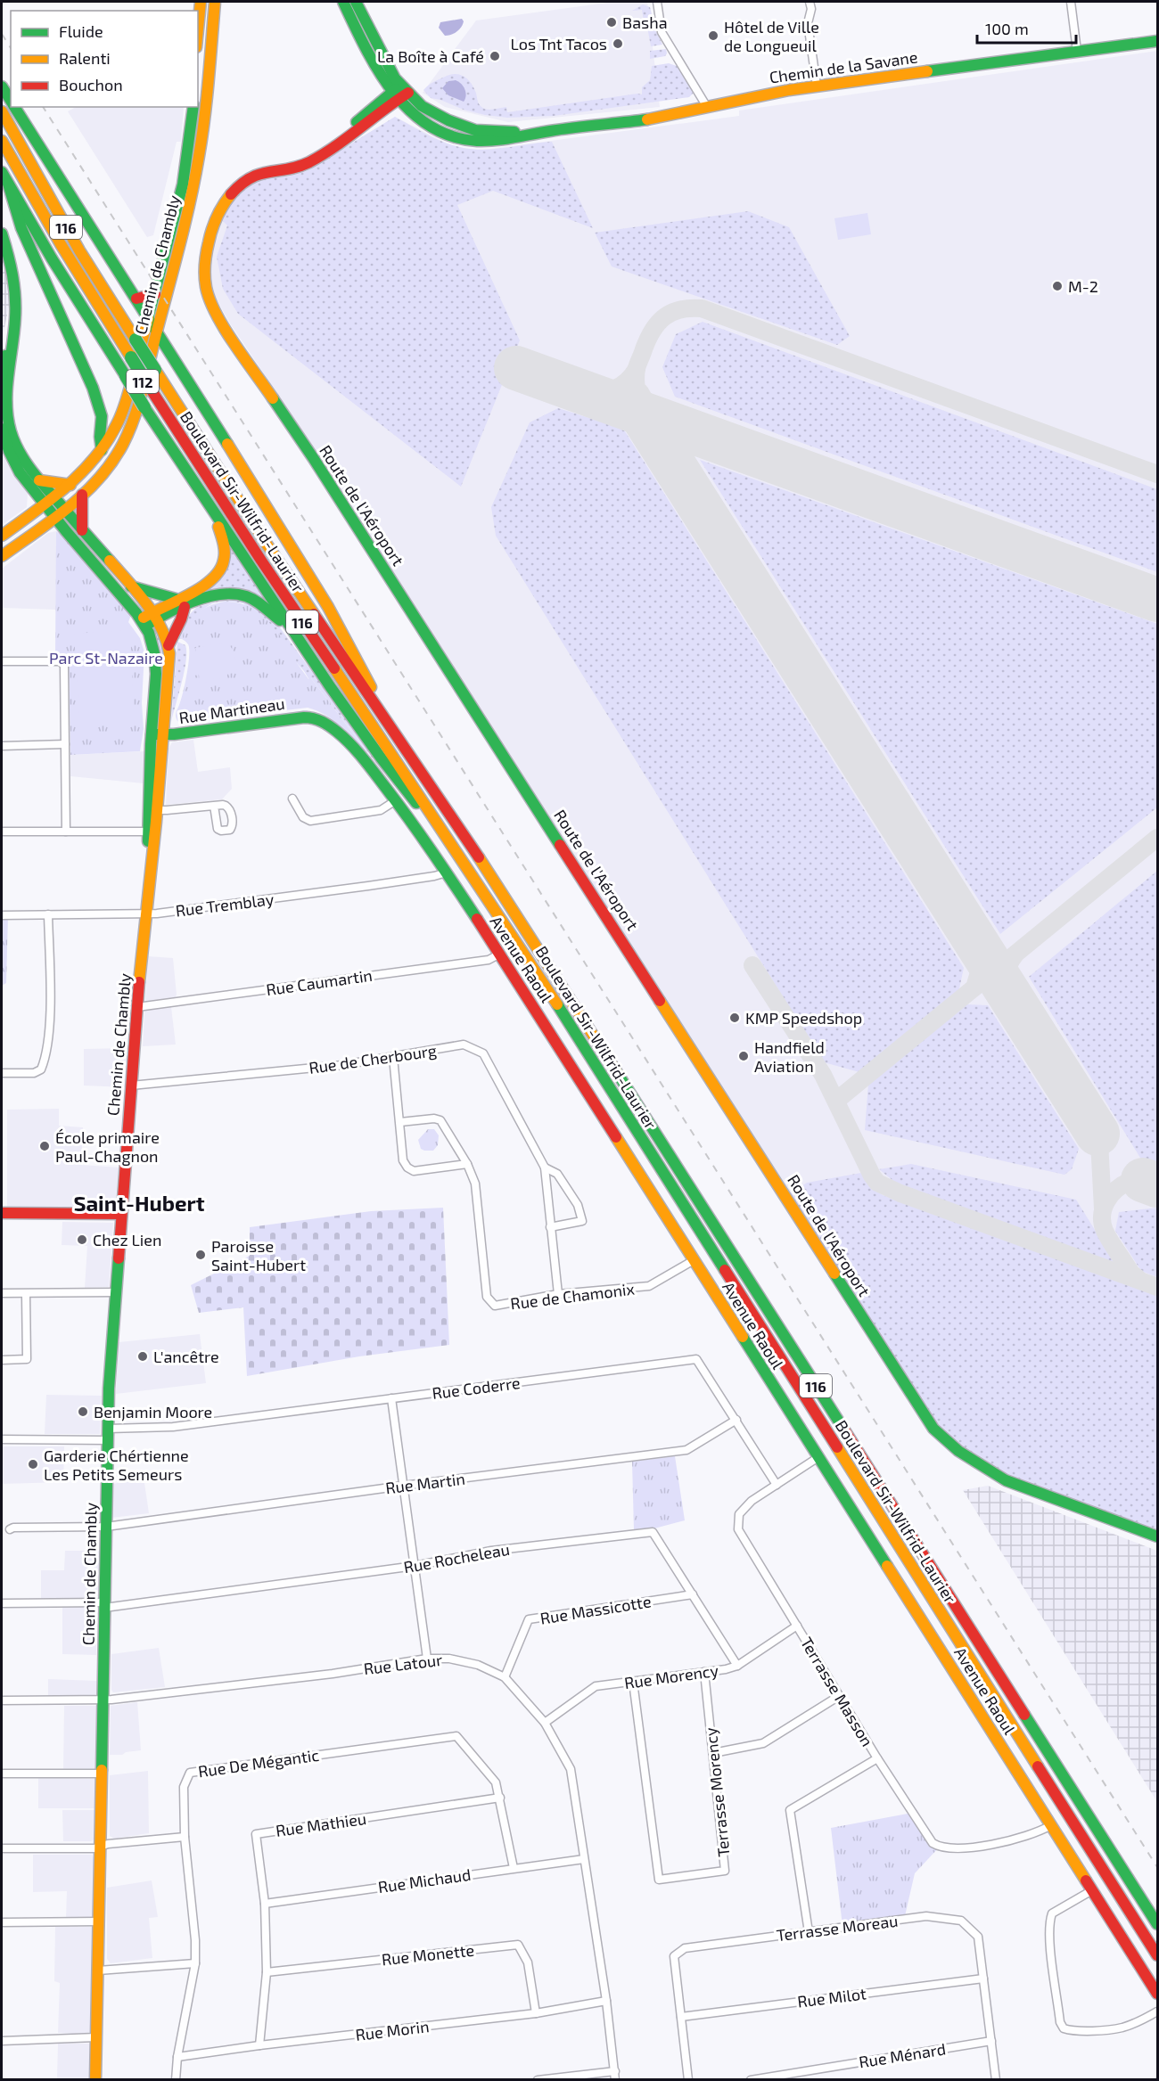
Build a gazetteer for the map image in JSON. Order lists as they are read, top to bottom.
{
  "streets": {
    "main road": [
      "Chemin de la Savane",
      "116",
      "Chemin de Chambly",
      "112",
      "Boulevard Sir-Wilfrid-Laurier",
      "Route de l'Aéroport",
      "Rue Martineau",
      "Avenue Raoul"
    ],
    "street": [
      "Rue Tremblay",
      "Rue Caumartin",
      "Rue de Cherbourg",
      "Rue de Chamonix",
      "Rue Coderre",
      "Rue Martin",
      "Rue Rocheleau",
      "Rue Massicotte",
      "Rue Latour",
      "Rue Morency",
      "Terrasse Masson",
      "Rue De Mégantic",
      "Terrasse Morency",
      "Rue Mathieu",
      "Rue Michaud",
      "Terrasse Moreau",
      "Rue Monette",
      "Rue Milot",
      "Rue Morin",
      "Rue Ménard"
    ]
  },
  "crossings": [
    ["Chemin de la Savane", "Route de l'Aéroport"],
    ["Chemin de Chambly", "112"],
    ["Chemin de Chambly", "Rue Martineau"],
    ["Chemin de Chambly", "Rue Tremblay"],
    ["Chemin de Chambly", "Rue Caumartin"],
    ["Chemin de Chambly", "Rue de Cherbourg"],
    ["Chemin de Chambly", "Rue Coderre"],
    ["Chemin de Chambly", "Rue Martin"],
    ["Chemin de Chambly", "Rue Rocheleau"],
    ["Chemin de Chambly", "Rue Latour"],
    ["Rue Martineau", "Avenue Raoul"],
    ["Rue Tremblay", "Avenue Raoul"],
    ["Avenue Raoul", "Rue Caumartin"],
    ["Avenue Raoul", "Rue de Chamonix"],
    ["Avenue Raoul", "Terrasse Masson"],
    ["Rue de Cherbourg", "Rue de Chamonix"],
    ["Rue Coderre", "Rue Martin"],
    ["Rue Coderre", "Terrasse Masson"],
    ["Rue Rocheleau", "Rue Massicotte"],
    ["Rue Rocheleau", "Rue Morency"],
    ["Rue Massicotte", "Rue Latour"],
    ["Rue Latour", "Rue Morency"],
    ["Rue Latour", "Rue Michaud"],
    ["Rue Latour", "Rue Morin"],
    ["Rue Morency", "Terrasse Masson"],
    ["Rue Morency", "Terrasse Morency"],
    ["Rue De Mégantic", "Rue Mathieu"],
    ["Rue De Mégantic", "Rue Michaud"],
    ["Rue De Mégantic", "Rue Morin"],
    ["Rue Mathieu", "Rue Michaud"],
    ["Rue Mathieu", "Rue Monette"],
    ["Rue Mathieu", "Rue Morin"],
    ["Terrasse Moreau", "Rue Milot"],
    ["Terrasse Moreau", "Rue Ménard"],
    ["Rue Monette", "Rue Morin"]
  ],
  "districts": ["Saint-Hubert"],
  "parks": ["Parc St-Nazaire"],
  "places": [
    "Basha",
    "Hôtel de Ville de Longueuil",
    "Los Tnt Tacos",
    "La Boîte à Café",
    "M-2",
    "KMP Speedshop",
    "Handfield Aviation",
    "École primaire Paul-Chagnon",
    "Chez Lien",
    "Paroisse Saint-Hubert",
    "L'ancêtre",
    "Benjamin Moore",
    "Garderie Chértienne Les Petits Semeurs"
  ],
  "legend": ["Fluide", "Ralenti", "Bouchon"],
  "scale_bar": "100 m"
}
